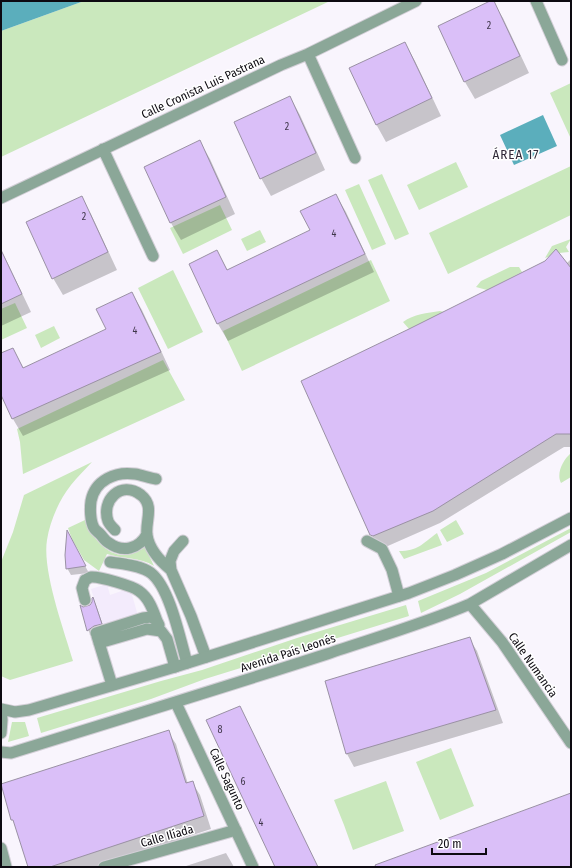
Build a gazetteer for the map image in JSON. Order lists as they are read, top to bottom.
{
  "streets": {
    "street": [
      "Calle Cronista Luis Pastrana",
      "Avenida País Leonés",
      "Calle Numancia",
      "Calle Sagunto",
      "Calle Ilíada"
    ]
  },
  "crossings": [
    ["Avenida País Leonés", "Calle Numancia"],
    ["Avenida País Leonés", "Calle Sagunto"],
    ["Calle Sagunto", "Calle Ilíada"]
  ],
  "districts": ["ÁREA 17"],
  "house_numbers": [
    "2",
    "2",
    "2",
    "4",
    "4",
    "8",
    "6",
    "4"
  ],
  "scale_bar": "20 m"
}
